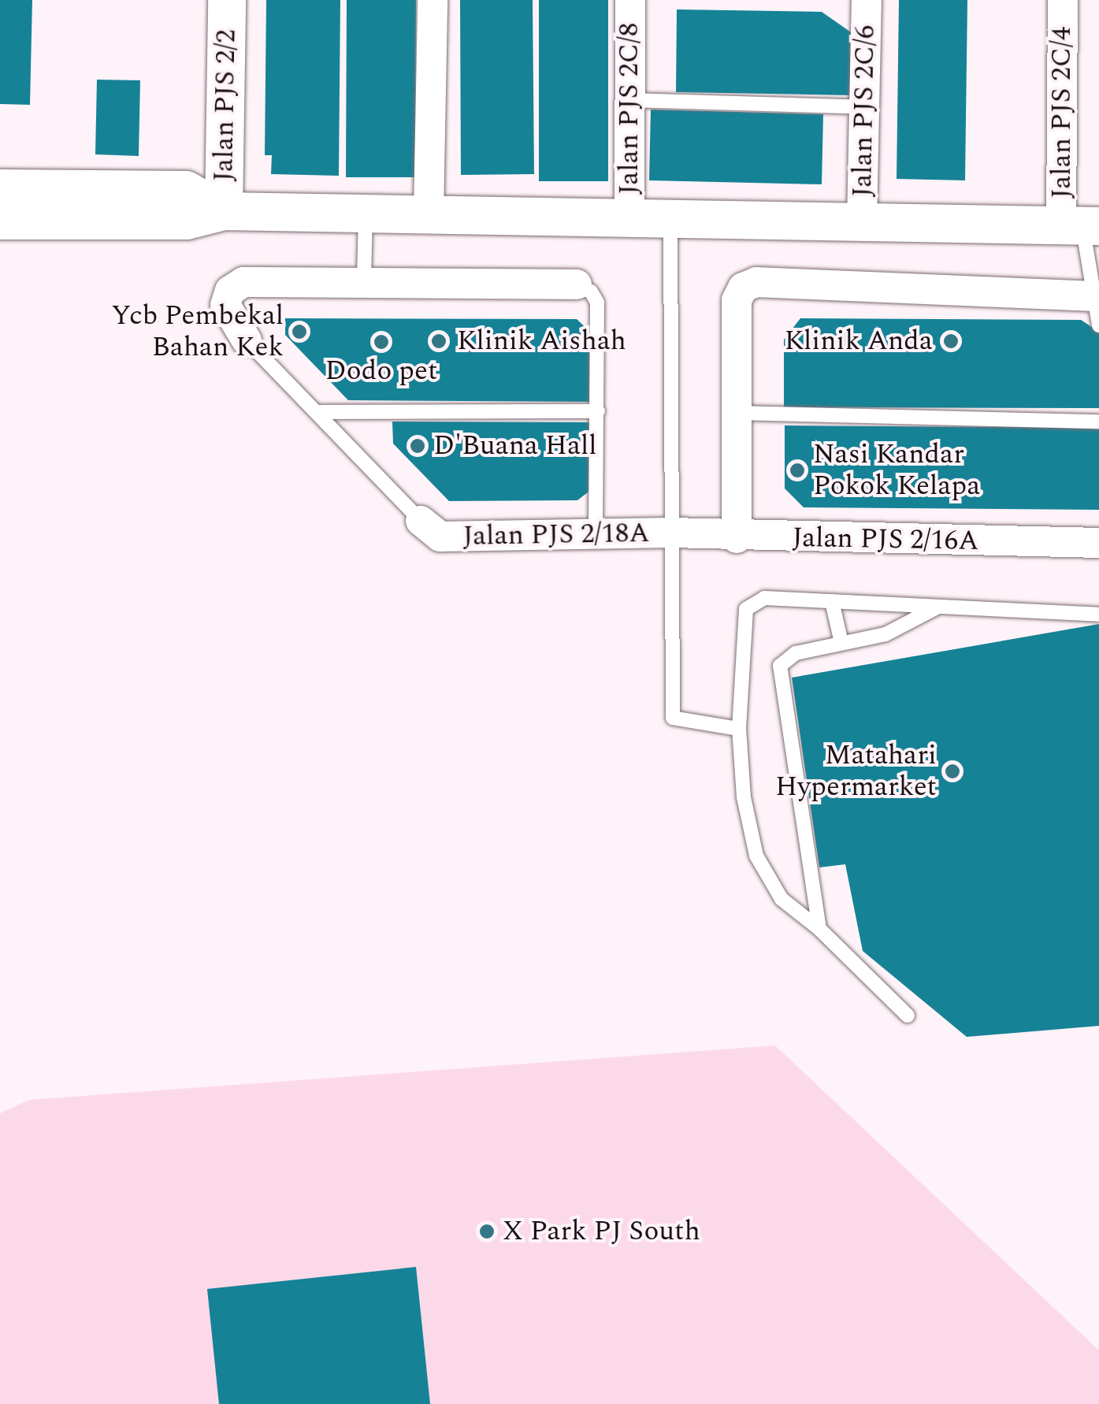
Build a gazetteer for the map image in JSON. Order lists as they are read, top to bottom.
{
  "streets": {
    "street": [
      "Jalan PJS 2/2",
      "Jalan PJS 2C/8",
      "Jalan PJS 2C/6",
      "Jalan PJS 2C/4",
      "Jalan PJS 2/18A",
      "Jalan PJS 2/16A"
    ]
  },
  "crossings": [
    ["Jalan PJS 2/18A", "Jalan PJS 2/16A"]
  ],
  "places": [
    "Ycb Pembekal Bahan Kek",
    "Klinik Aishah",
    "Klinik Anda",
    "Dodo pet",
    "D'Buana Hall",
    "Nasi Kandar Pokok Kelapa",
    "Matahari Hypermarket",
    "X Park PJ South"
  ]
}
